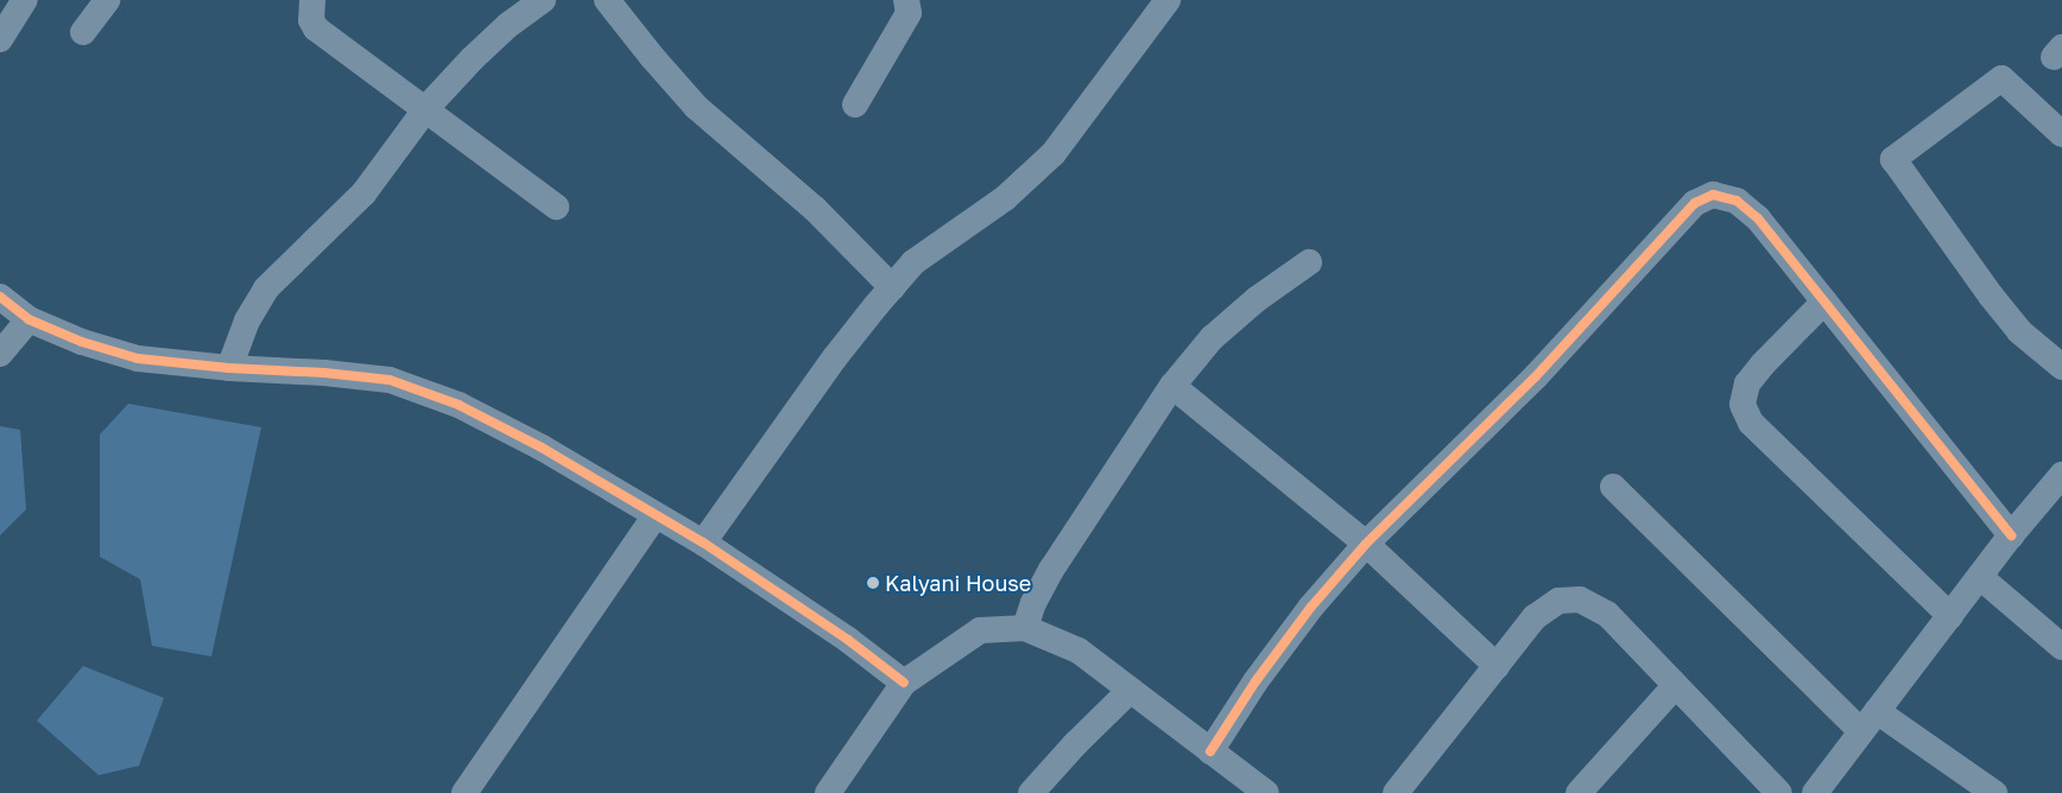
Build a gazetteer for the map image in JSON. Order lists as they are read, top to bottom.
{
  "places": ["Kalyani House"]
}
